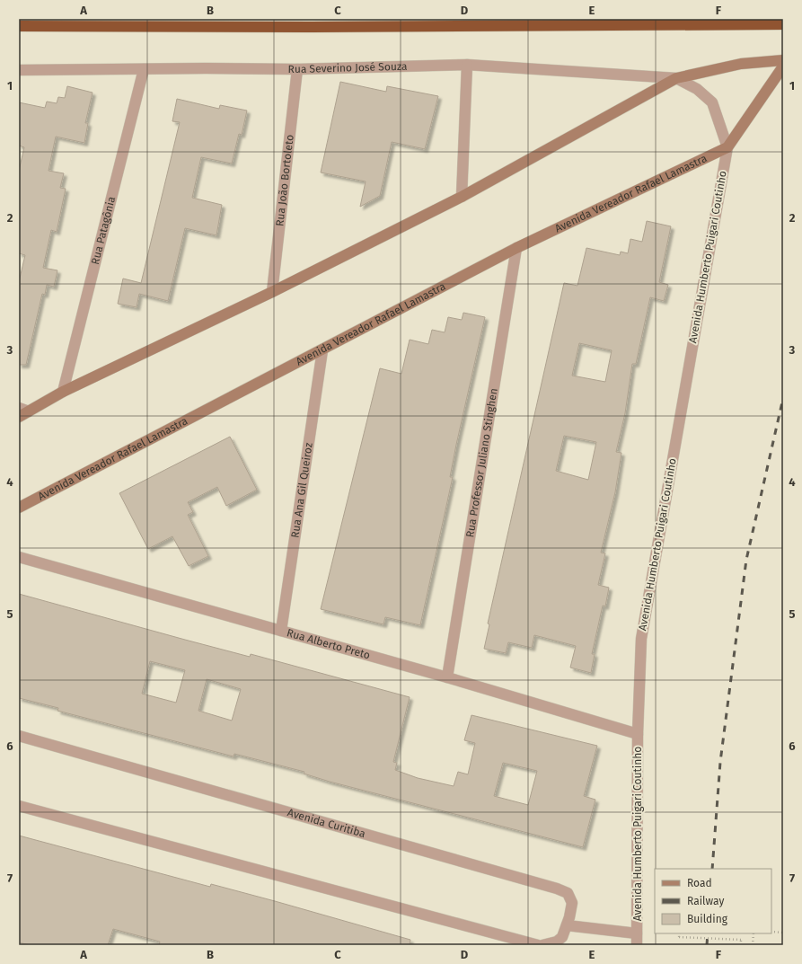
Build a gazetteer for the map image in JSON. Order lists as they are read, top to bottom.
{
  "streets": {
    "street": [
      "Rua Severino José Souza",
      "Rua João Bortoleto",
      "Avenida Vereador Rafael Lamastra",
      "Rua Patagônia",
      "Avenida Humberto Puigari Coutinho",
      "Rua Professor Juliano Stinghen",
      "Rua Ana Gil Queiroz",
      "Rua Alberto Preto",
      "Avenida Curitiba"
    ]
  },
  "crossings": [
    ["Rua Severino José Souza", "Rua João Bortoleto"],
    ["Rua Severino José Souza", "Rua Patagônia"],
    ["Avenida Vereador Rafael Lamastra", "Avenida Humberto Puigari Coutinho"],
    ["Avenida Vereador Rafael Lamastra", "Rua Professor Juliano Stinghen"],
    ["Avenida Vereador Rafael Lamastra", "Rua Ana Gil Queiroz"],
    ["Avenida Humberto Puigari Coutinho", "Rua Alberto Preto"],
    ["Rua Professor Juliano Stinghen", "Rua Alberto Preto"],
    ["Rua Ana Gil Queiroz", "Rua Alberto Preto"]
  ],
  "legend": ["Road", "Railway", "Building"],
  "grid": {
    "columns": [
      "A",
      "B",
      "C",
      "D",
      "E",
      "F"
    ],
    "rows": [
      "1",
      "2",
      "3",
      "4",
      "5",
      "6",
      "7"
    ]
  }
}
